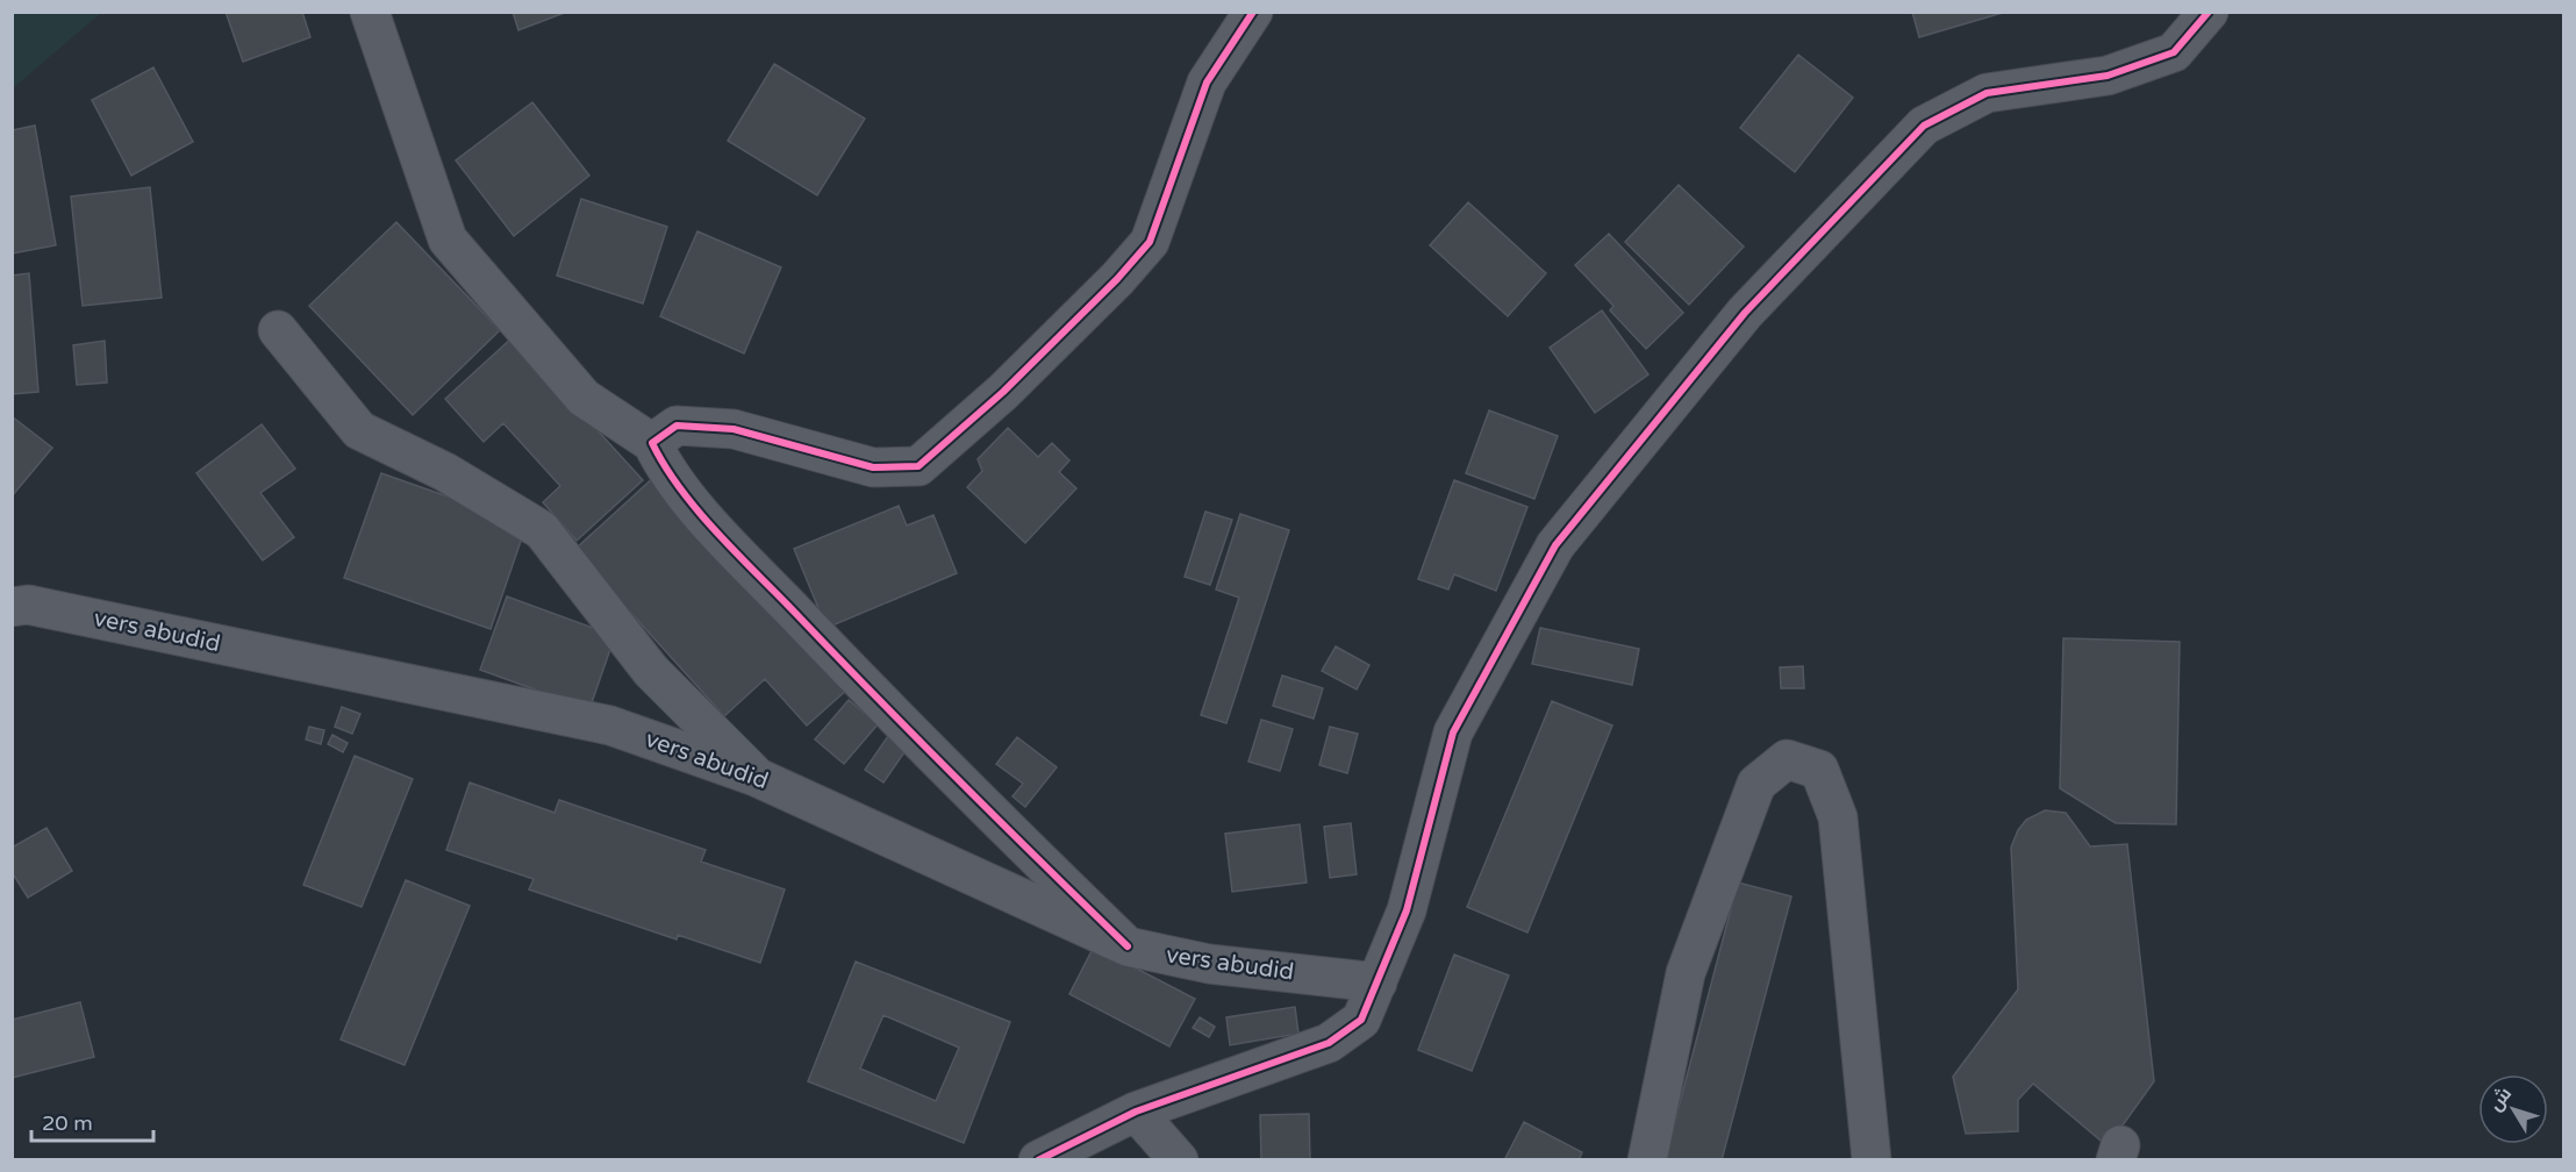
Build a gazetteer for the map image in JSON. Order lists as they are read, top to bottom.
{
  "streets": {
    "street": ["vers abudid"]
  },
  "scale_bar": "20 m",
  "north": "top left"
}
